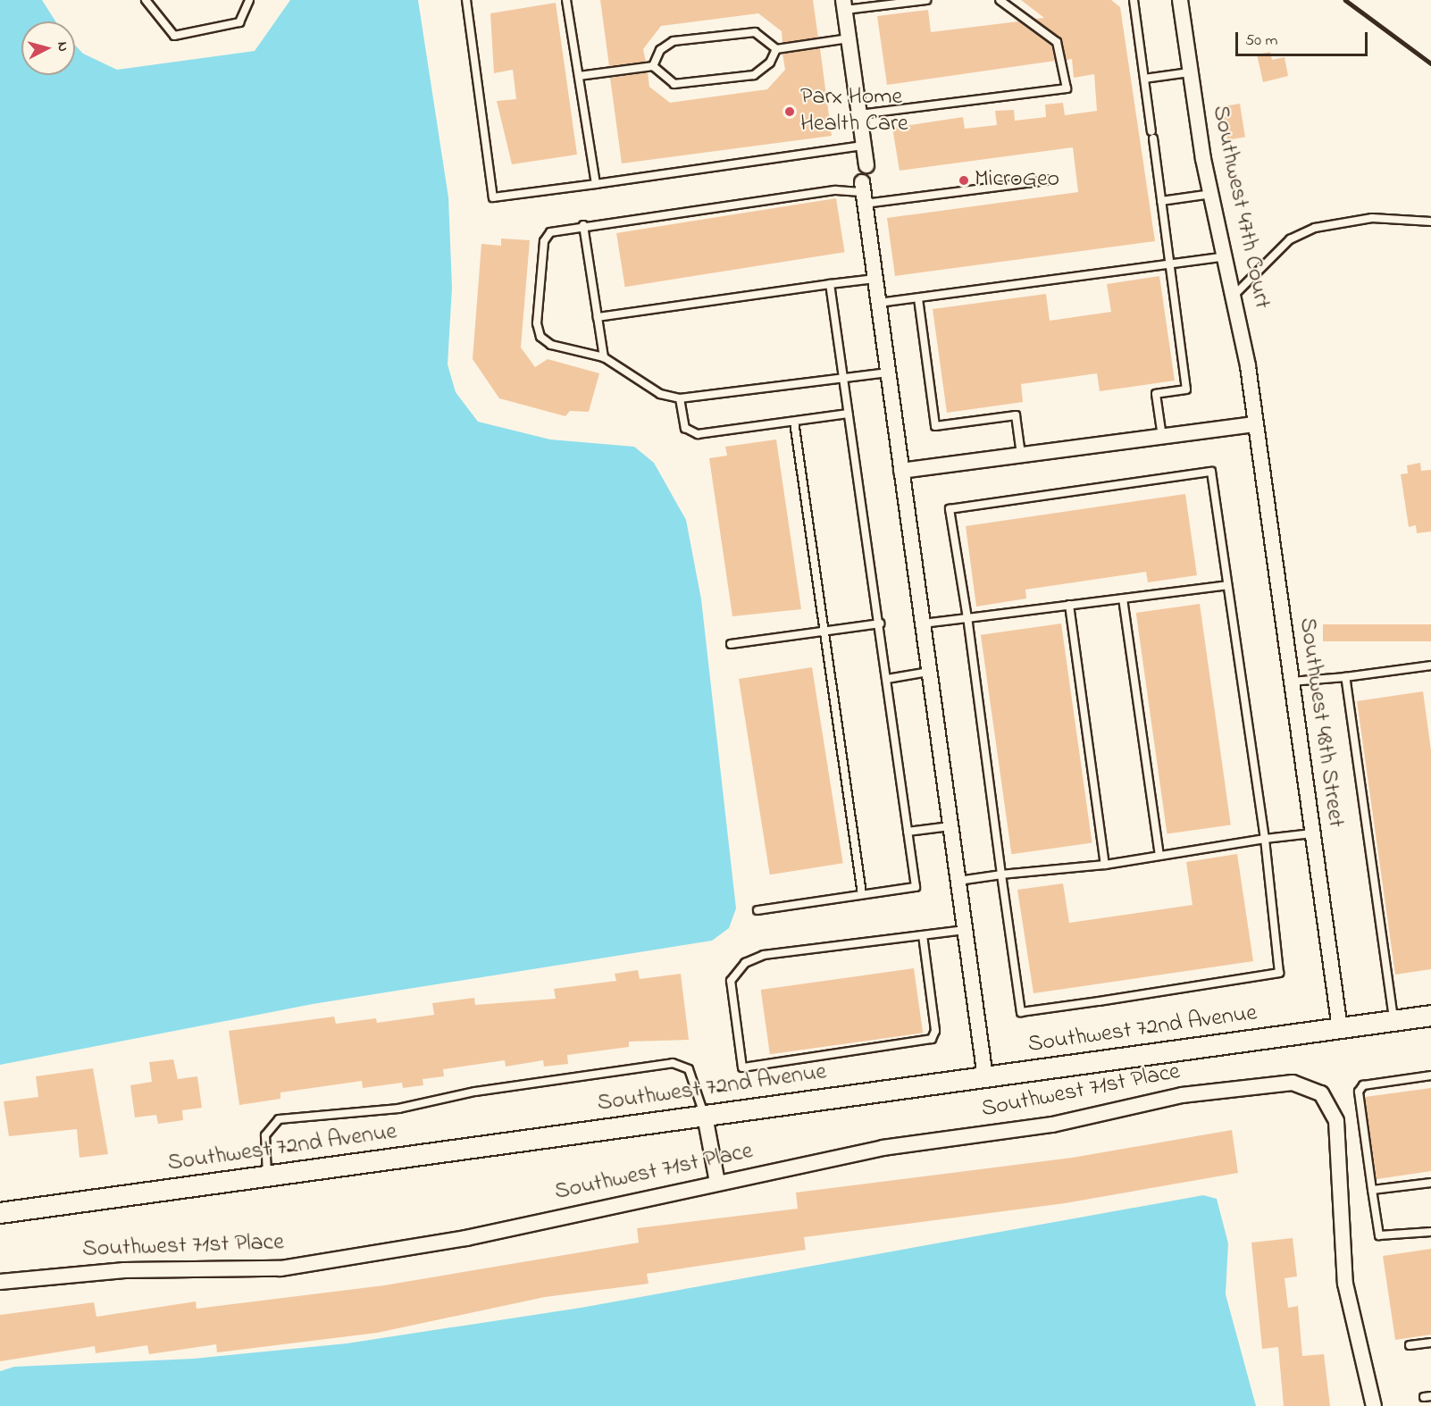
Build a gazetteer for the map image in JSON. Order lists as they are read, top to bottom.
{
  "streets": {
    "street": [
      "Southwest 47th Court",
      "Southwest 48th Street",
      "Southwest 72nd Avenue",
      "Southwest 71st Place"
    ]
  },
  "crossings": [
    ["Southwest 47th Court", "Southwest 48th Street"],
    ["Southwest 48th Street", "Southwest 72nd Avenue"]
  ],
  "places": ["Parx Home Health Care", "MicroGeo"],
  "scale_bar": "50 m",
  "north": "right"
}
